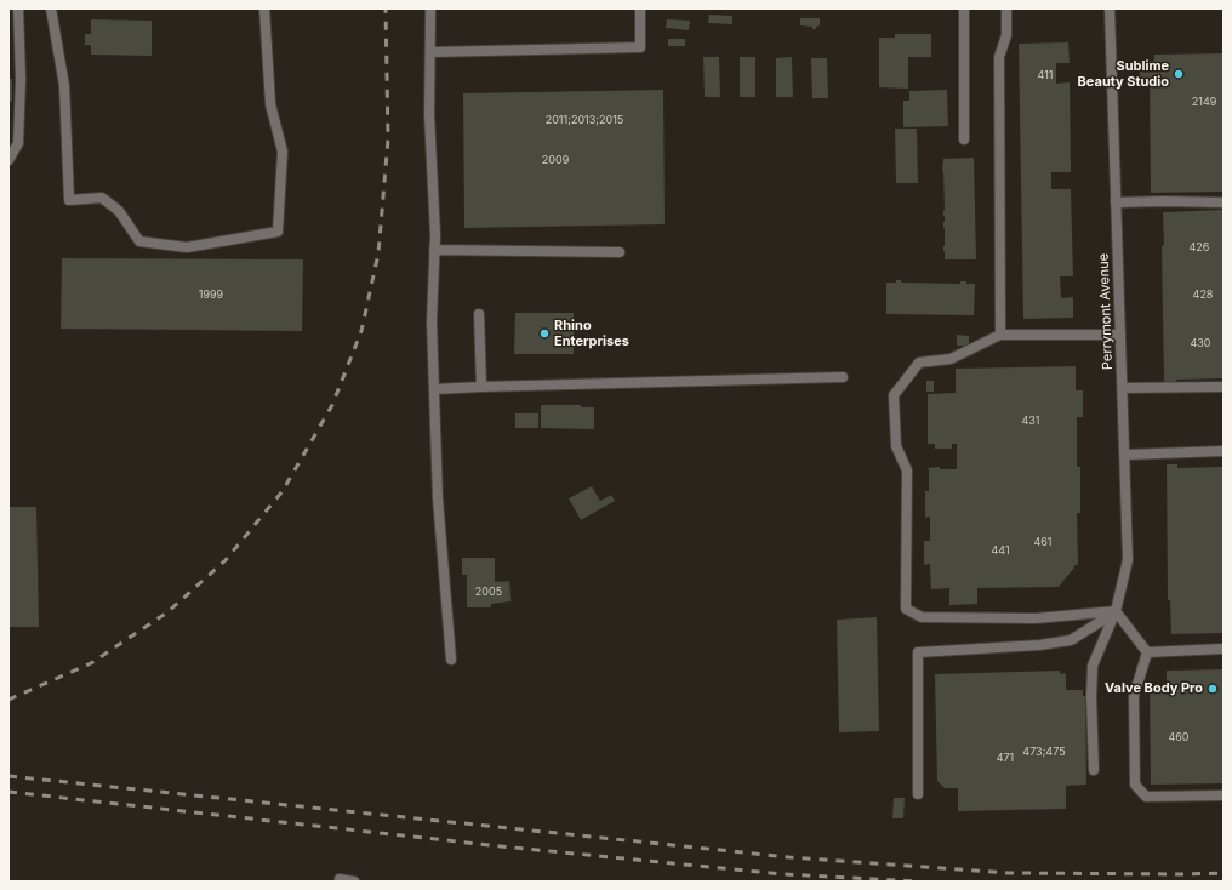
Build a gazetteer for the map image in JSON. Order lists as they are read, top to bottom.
{
  "streets": {
    "street": ["Perrymont Avenue"]
  },
  "places": ["Sublime Beauty Studio", "Rhino Enterprises", "Valve Body Pro"],
  "house_numbers": [
    "411",
    "2149",
    "2011;2013;2015",
    "2009",
    "426",
    "1999",
    "428",
    "430",
    "431",
    "461",
    "441",
    "2005",
    "460",
    "473;475",
    "471"
  ]
}
